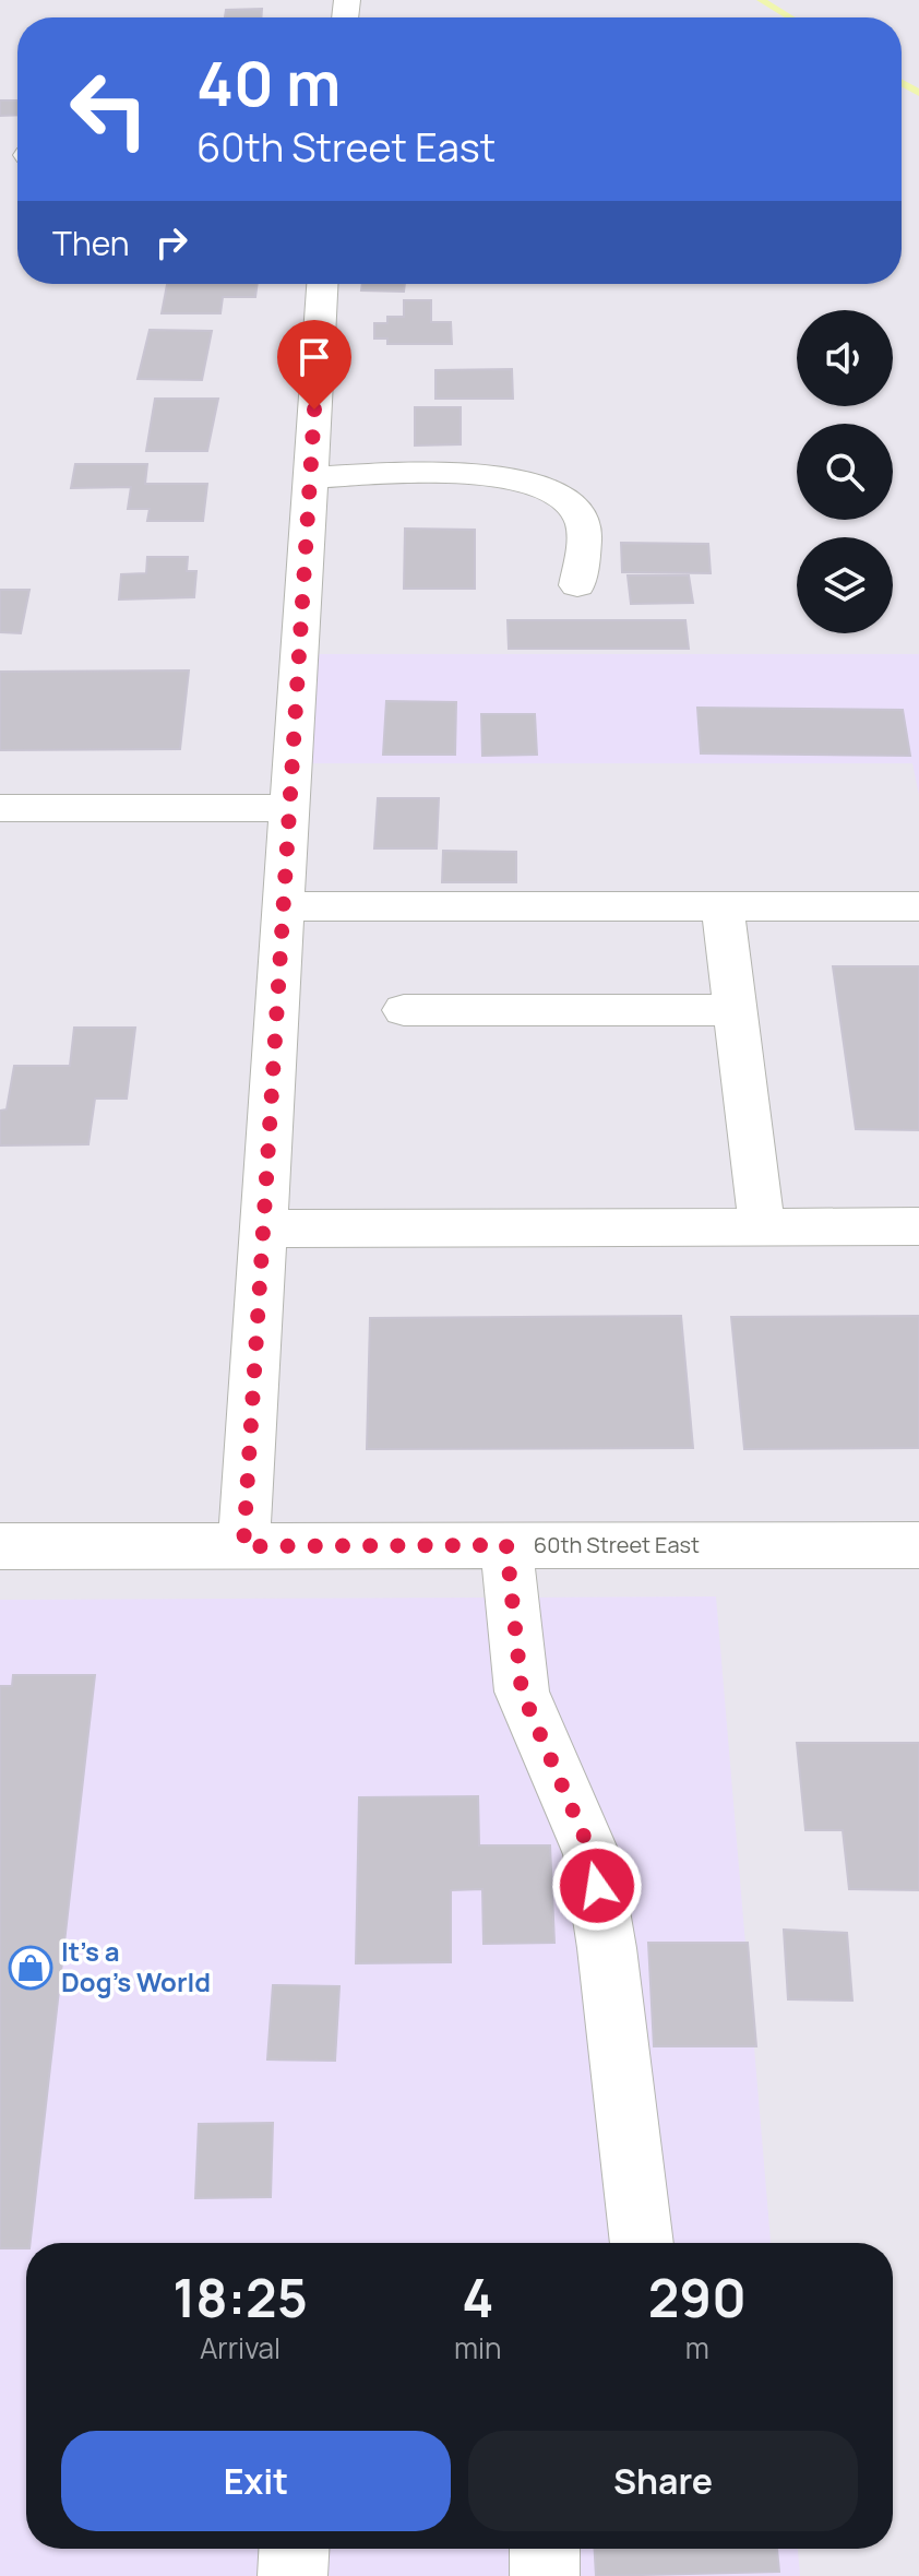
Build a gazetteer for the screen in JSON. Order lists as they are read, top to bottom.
{
  "streets": {
    "street": ["60th Street East"]
  },
  "places": {
    "shop": ["It's a Dog's World"]
  },
  "page": {
    "turn": ["40 m", "60th Street East"],
    "then": "Then",
    "eta": [
      "18:25",
      "Arrival",
      "4",
      "min",
      "290",
      "m"
    ],
    "buttons": ["Exit", "Share"]
  }
}
